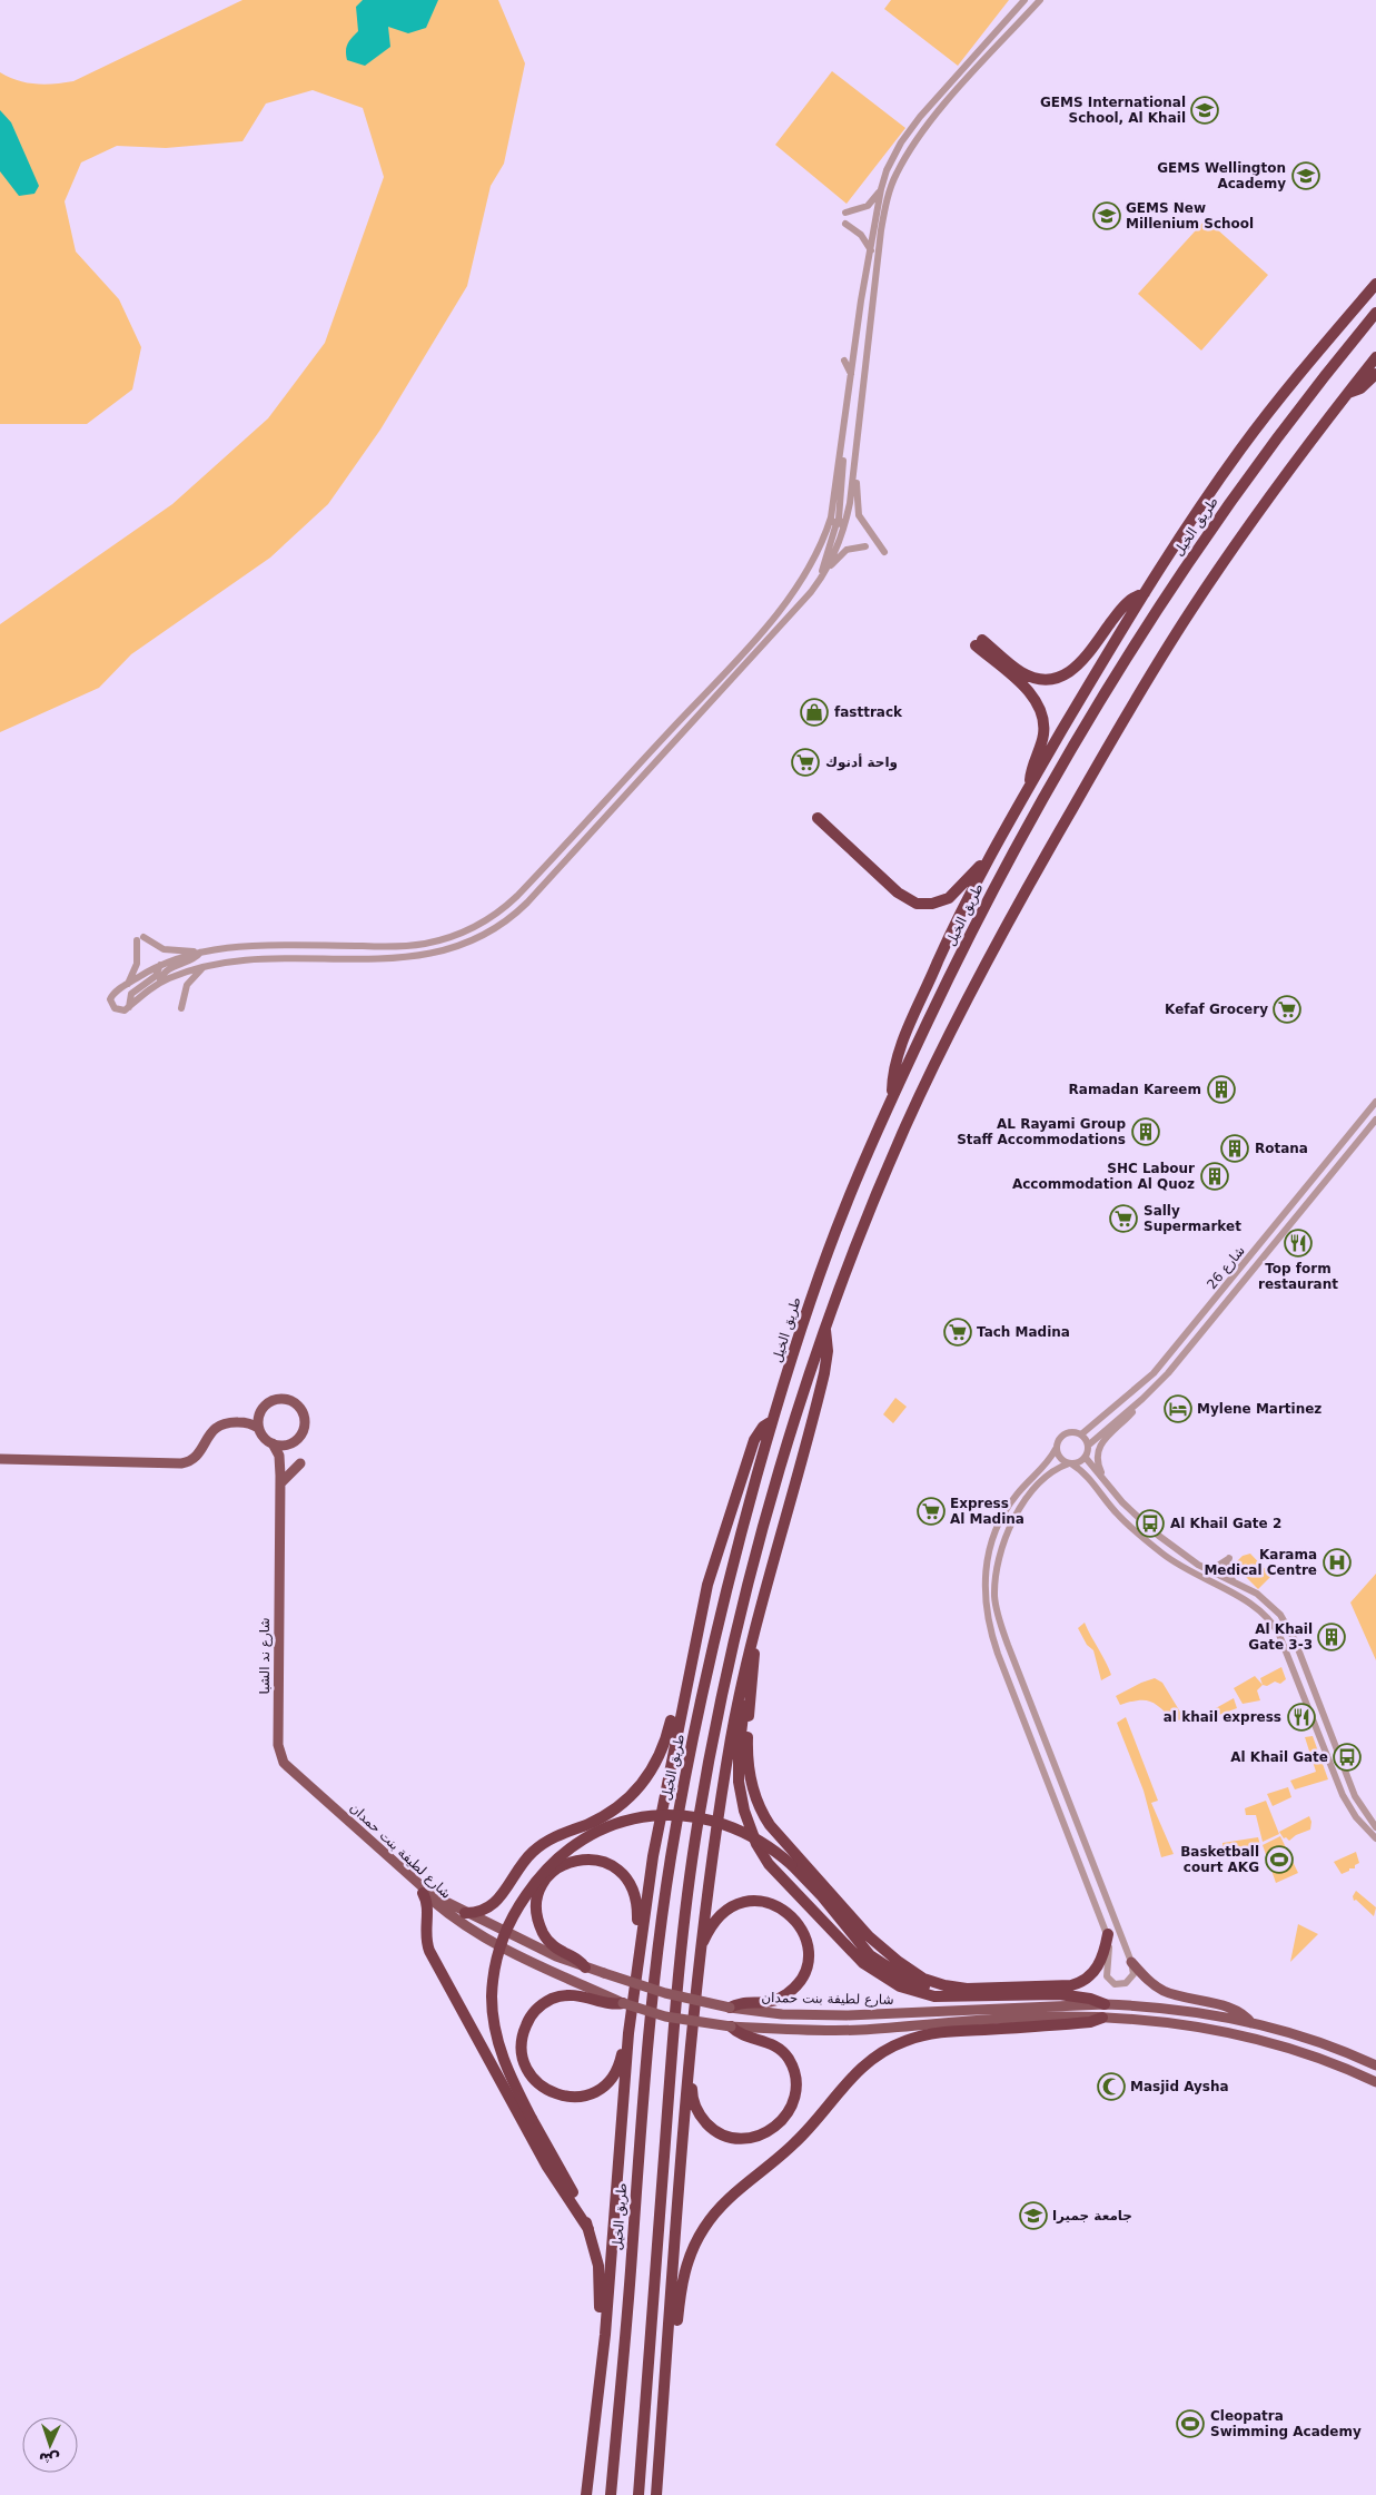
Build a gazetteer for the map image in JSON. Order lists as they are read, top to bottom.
{
  "streets": {
    "highway": ["طريق الخيل"],
    "main road": ["شارع ند الشبا", "شارع لطيفة بنت حمدان"],
    "street": ["شارع 26"]
  },
  "crossings": [
    ["شارع ند الشبا", "شارع لطيفة بنت حمدان"]
  ],
  "places": {
    "school or university": [
      "GEMS International School, Al Khail",
      "GEMS Wellington Academy",
      "GEMS New Millenium School",
      "جامعة جميرا"
    ],
    "shop": ["fasttrack"],
    "supermarket": [
      "واحة أدنوك",
      "Kefaf Grocery",
      "Sally Supermarket",
      "Tach Madina",
      "Express Al Madina"
    ],
    "building": [
      "Ramadan Kareem",
      "AL Rayami Group Staff Accommodations",
      "Rotana",
      "SHC Labour Accommodation Al Quoz",
      "Al Khail Gate 3-3"
    ],
    "restaurant": ["Top form restaurant", "al khail express"],
    "hotel": ["Mylene Martinez"],
    "bus stop": ["Al Khail Gate 2", "Al Khail Gate"],
    "hospital": ["Karama Medical Centre"],
    "sports": ["Basketball court AKG", "Cleopatra Swimming Academy"],
    "mosque": ["Masjid Aysha"]
  },
  "north": "bottom"
}
